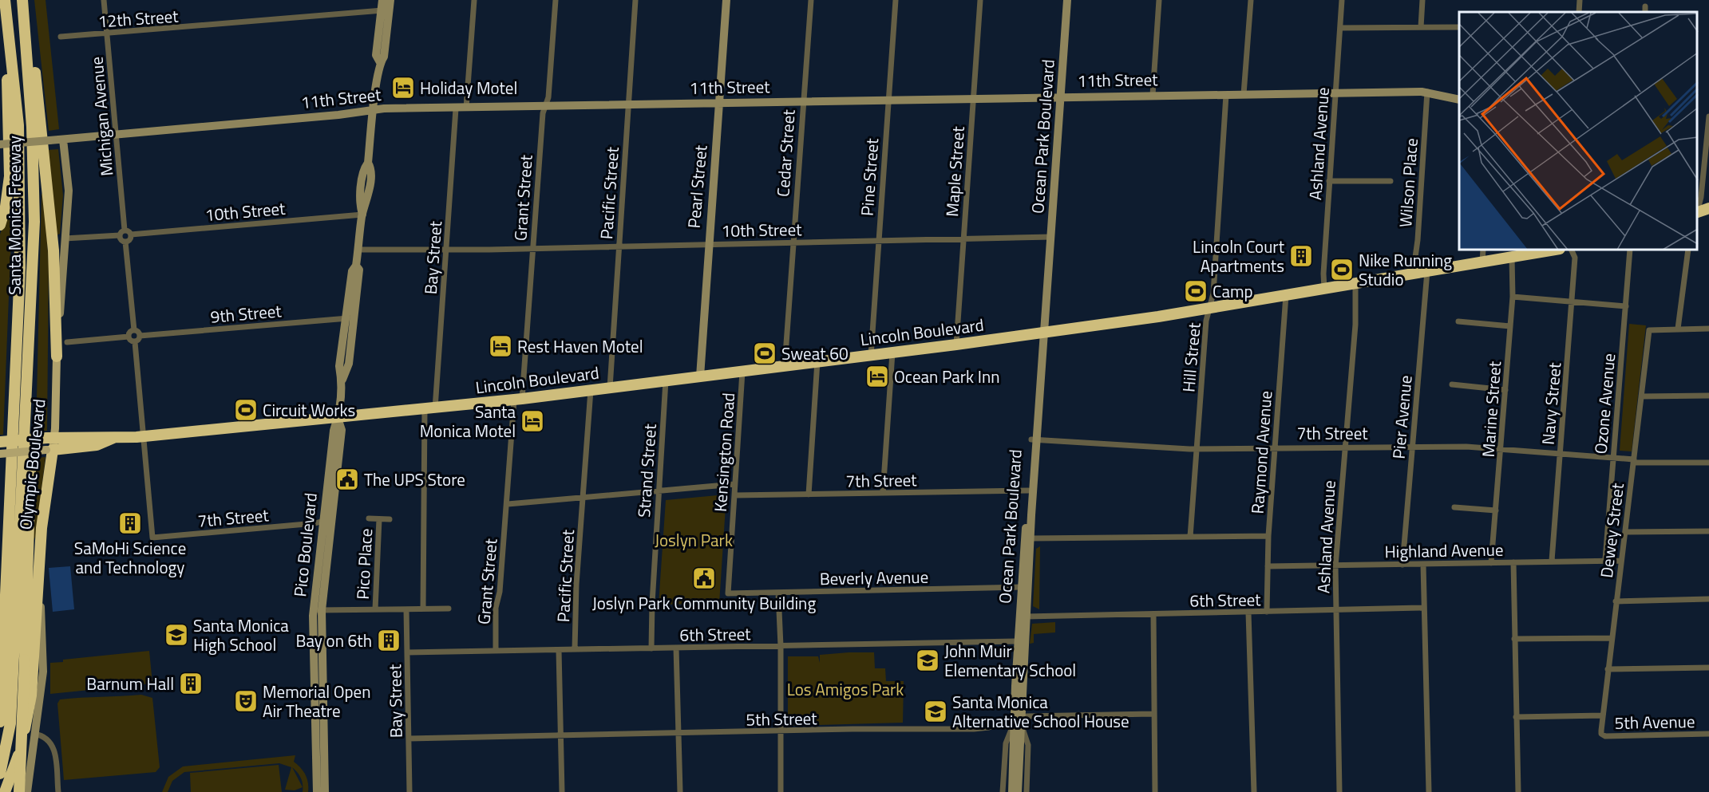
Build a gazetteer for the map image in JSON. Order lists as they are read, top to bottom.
{
  "streets": {
    "highway": ["Santa Monica Freeway", "Lincoln Boulevard", "Olympic Boulevard"],
    "street": [
      "12th Street",
      "11th Street",
      "Michigan Avenue",
      "Ocean Park Boulevard",
      "Ashland Avenue",
      "Cedar Street",
      "Maple Street",
      "Pine Street",
      "Wilson Place",
      "Pearl Street",
      "Pacific Street",
      "Grant Street",
      "10th Street",
      "Bay Street",
      "9th Street",
      "Hill Street",
      "Navy Street",
      "Ozone Avenue",
      "Marine Street",
      "Pier Avenue",
      "7th Street",
      "Kensington Road",
      "Raymond Avenue",
      "Strand Street",
      "Dewey Street",
      "Pico Boulevard",
      "Highland Avenue",
      "Pico Place",
      "Beverly Avenue",
      "6th Street",
      "5th Street",
      "5th Avenue"
    ]
  },
  "crossings": [
    ["12th Street", "Michigan Avenue"],
    ["12th Street", "Pico Boulevard"],
    ["11th Street", "Michigan Avenue"],
    ["11th Street", "Ocean Park Boulevard"],
    ["11th Street", "Ashland Avenue"],
    ["11th Street", "Cedar Street"],
    ["11th Street", "Maple Street"],
    ["11th Street", "Pine Street"],
    ["11th Street", "Wilson Place"],
    ["11th Street", "Pearl Street"],
    ["11th Street", "Pacific Street"],
    ["11th Street", "Grant Street"],
    ["11th Street", "Bay Street"],
    ["11th Street", "Hill Street"],
    ["11th Street", "Olympic Boulevard"],
    ["11th Street", "Pico Boulevard"],
    ["Michigan Avenue", "10th Street"],
    ["Ocean Park Boulevard", "10th Street"],
    ["Ocean Park Boulevard", "Lincoln Boulevard"],
    ["Ocean Park Boulevard", "7th Street"],
    ["Ocean Park Boulevard", "Beverly Avenue"],
    ["Ocean Park Boulevard", "6th Street"],
    ["Ocean Park Boulevard", "5th Street"],
    ["Ashland Avenue", "Lincoln Boulevard"],
    ["Ashland Avenue", "7th Street"],
    ["Ashland Avenue", "Highland Avenue"],
    ["Ashland Avenue", "6th Street"],
    ["Cedar Street", "10th Street"],
    ["Cedar Street", "Lincoln Boulevard"],
    ["Maple Street", "10th Street"],
    ["Maple Street", "Lincoln Boulevard"],
    ["Pine Street", "10th Street"],
    ["Pine Street", "Lincoln Boulevard"],
    ["Wilson Place", "Lincoln Boulevard"],
    ["Pearl Street", "10th Street"],
    ["Pearl Street", "Lincoln Boulevard"],
    ["Pacific Street", "10th Street"],
    ["Pacific Street", "Lincoln Boulevard"],
    ["Pacific Street", "6th Street"],
    ["Grant Street", "10th Street"],
    ["Grant Street", "Lincoln Boulevard"],
    ["Grant Street", "6th Street"],
    ["10th Street", "Bay Street"],
    ["10th Street", "Pico Boulevard"],
    ["Bay Street", "Lincoln Boulevard"],
    ["Bay Street", "6th Street"],
    ["Bay Street", "5th Street"],
    ["9th Street", "Pico Boulevard"],
    ["Lincoln Boulevard", "Hill Street"],
    ["Lincoln Boulevard", "Marine Street"],
    ["Lincoln Boulevard", "Pier Avenue"],
    ["Lincoln Boulevard", "7th Street"],
    ["Lincoln Boulevard", "Kensington Road"],
    ["Lincoln Boulevard", "Raymond Avenue"],
    ["Lincoln Boulevard", "Olympic Boulevard"],
    ["Lincoln Boulevard", "Strand Street"],
    ["Lincoln Boulevard", "Pico Boulevard"],
    ["Hill Street", "7th Street"],
    ["Navy Street", "7th Street"],
    ["Navy Street", "Highland Avenue"],
    ["Ozone Avenue", "7th Street"],
    ["Ozone Avenue", "Highland Avenue"],
    ["Marine Street", "7th Street"],
    ["Marine Street", "Highland Avenue"],
    ["Pier Avenue", "7th Street"],
    ["Pier Avenue", "Highland Avenue"],
    ["7th Street", "Kensington Road"],
    ["7th Street", "Raymond Avenue"],
    ["7th Street", "Dewey Street"],
    ["7th Street", "Pico Boulevard"],
    ["Kensington Road", "Beverly Avenue"],
    ["Raymond Avenue", "Highland Avenue"],
    ["Raymond Avenue", "6th Street"],
    ["Strand Street", "6th Street"],
    ["Dewey Street", "Highland Avenue"],
    ["Dewey Street", "5th Avenue"]
  ],
  "parks": ["Joslyn Park", "Los Amigos Park"],
  "places": {
    "hotel": [
      "Holiday Motel",
      "Rest Haven Motel",
      "Ocean Park Inn",
      "Santa Monica Motel"
    ],
    "building": [
      "Lincoln Court Apartments",
      "SaMoHi Science and Technology",
      "Bay on 6th",
      "Barnum Hall"
    ],
    "sports": [
      "Nike Running Studio",
      "Camp",
      "Sweat 60",
      "Circuit Works"
    ],
    "public building": ["The UPS Store", "Joslyn Park Community Building"],
    "school or university": ["Santa Monica High School", "John Muir Elementary School", "Santa Monica Alternative School House"],
    "theatre": ["Memorial Open Air Theatre"]
  }
}
